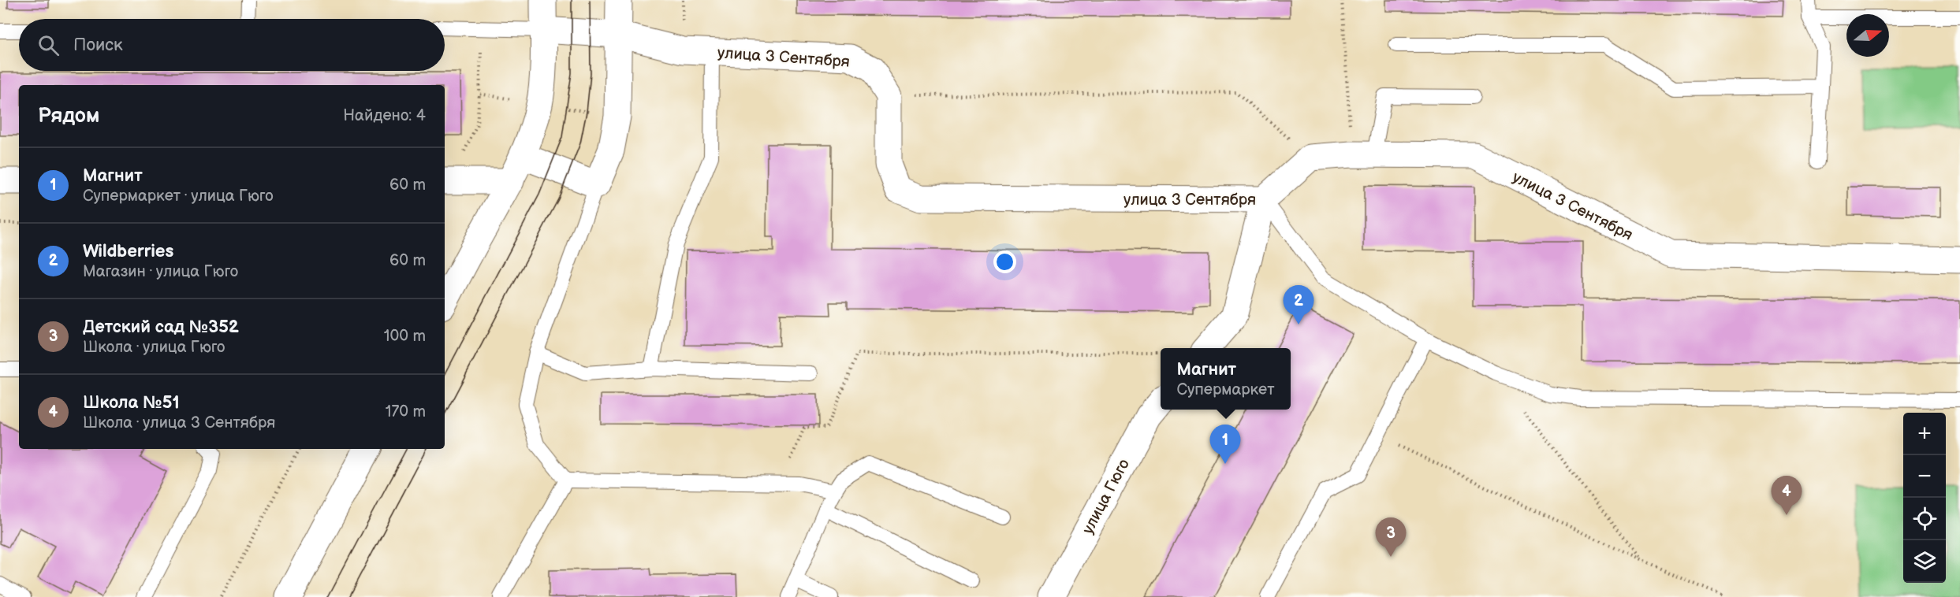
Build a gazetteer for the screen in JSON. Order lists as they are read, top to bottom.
{
  "streets": {
    "street": ["улица 3 Сентября", "улица Гюго"]
  },
  "north": "right",
  "page": {
    "search": "Поиск",
    "heading": ["Рядом", "Найдено: 4"],
    "list": [
      {
        "mark": "1",
        "name": "Магнит",
        "note": "Супермаркет · улица Гюго",
        "value": "60 m"
      },
      {
        "mark": "2",
        "name": "Wildberries",
        "note": "Магазин · улица Гюго",
        "value": "60 m"
      },
      {
        "mark": "3",
        "name": "Детский сад №352",
        "note": "Школа · улица Гюго",
        "value": "100 m"
      },
      {
        "mark": "4",
        "name": "Школа №51",
        "note": "Школа · улица 3 Сентября",
        "value": "170 m"
      }
    ],
    "pins": [
      "2",
      "1",
      "4",
      "3"
    ],
    "popup": ["Магнит", "Супермаркет"],
    "map_buttons": ["+", "−"]
  }
}
